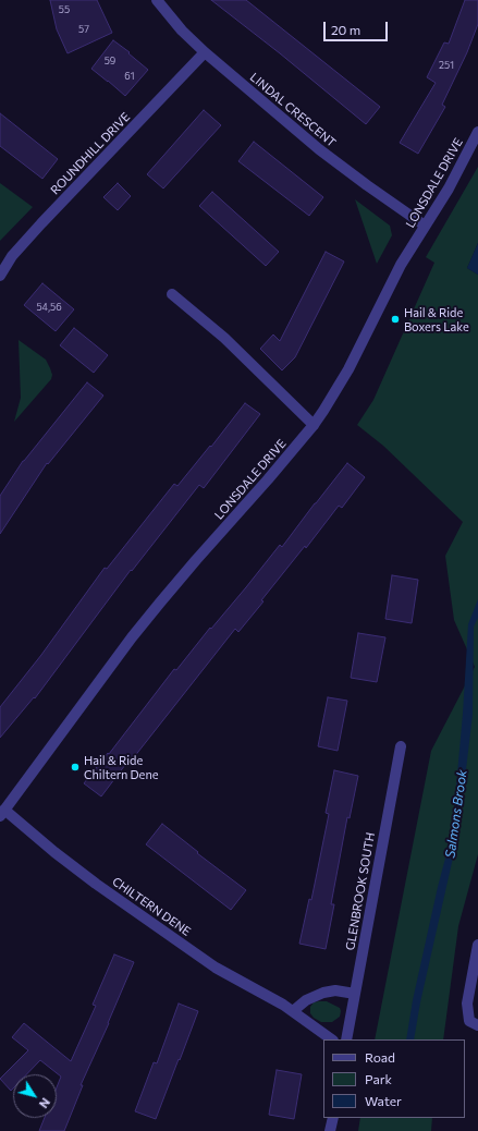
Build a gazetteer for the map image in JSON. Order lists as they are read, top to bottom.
{
  "streets": {
    "street": [
      "LINDAL CRESCENT",
      "ROUNDHILL DRIVE",
      "LONSDALE DRIVE",
      "GLENBROOK SOUTH",
      "CHILTERN DENE"
    ]
  },
  "crossings": [
    ["LINDAL CRESCENT", "ROUNDHILL DRIVE"],
    ["LINDAL CRESCENT", "LONSDALE DRIVE"],
    ["LONSDALE DRIVE", "CHILTERN DENE"]
  ],
  "water": ["Salmons Brook"],
  "places": ["Hail & Ride Boxers Lake", "Hail & Ride Chiltern Dene"],
  "house_numbers": [
    "55",
    "57",
    "59",
    "251",
    "61",
    "54,56"
  ],
  "legend": ["Road", "Park", "Water"],
  "scale_bar": "20 m",
  "north": "bottom right"
}
